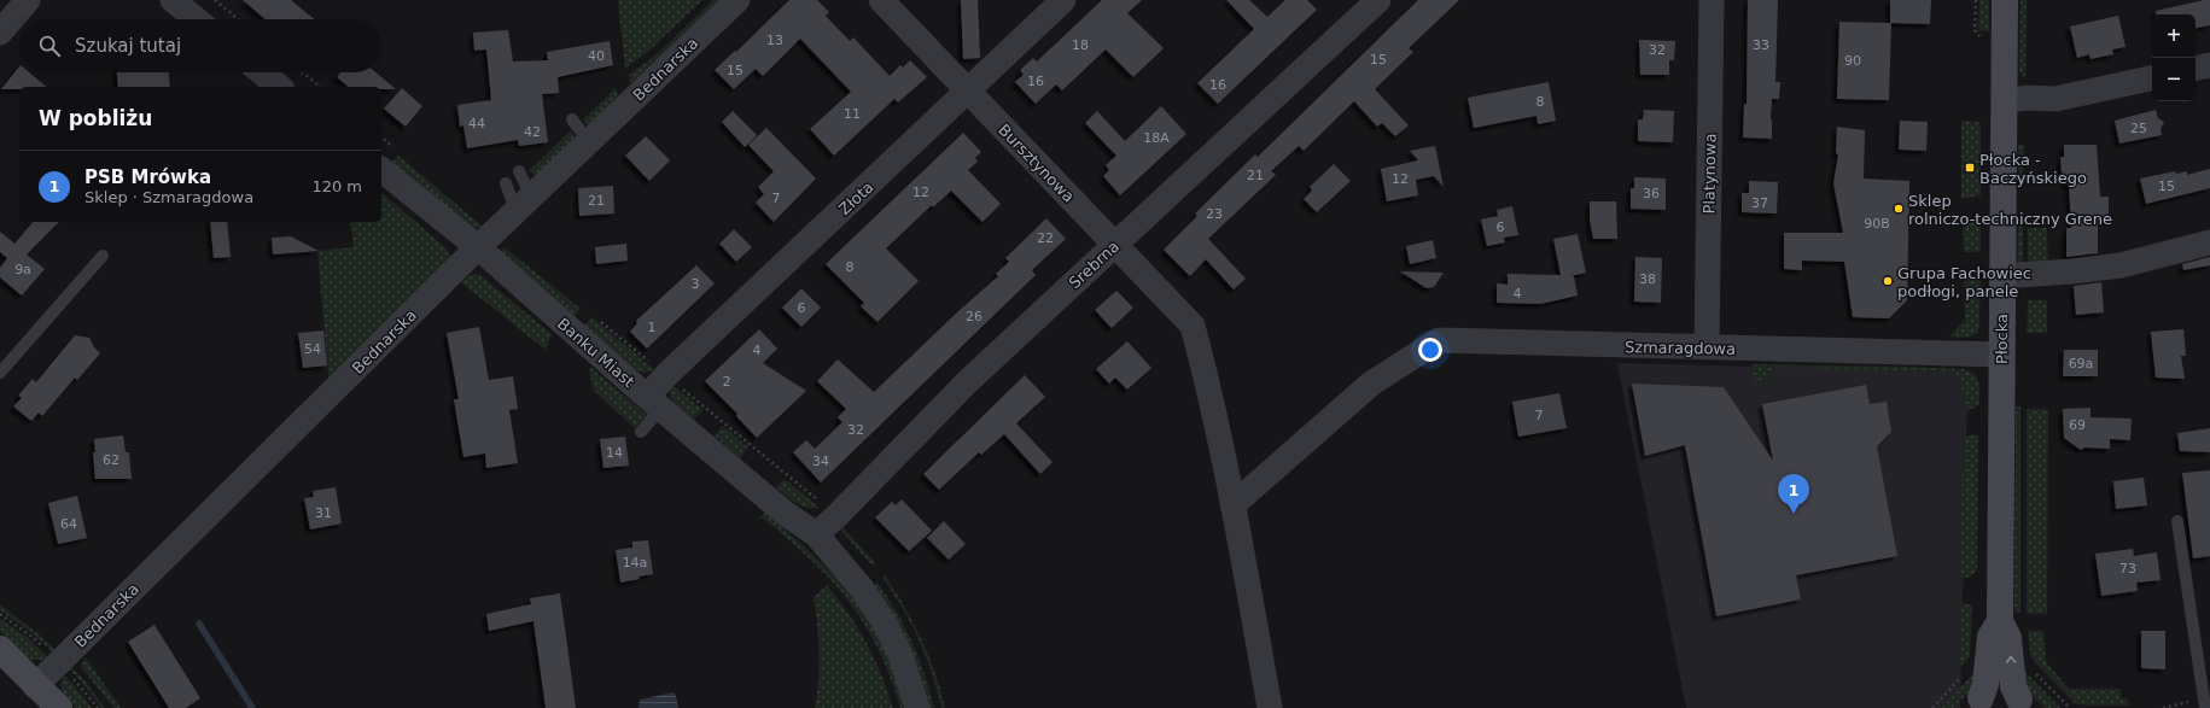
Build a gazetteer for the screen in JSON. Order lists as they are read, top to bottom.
{
  "streets": {
    "street": [
      "Bednarska",
      "Bursztynowa",
      "Platynowa",
      "Złota",
      "Srebrna",
      "Płocka",
      "Szmaragdowa",
      "Banku Miast"
    ]
  },
  "crossings": [
    ["Bednarska", "Banku Miast"],
    ["Bursztynowa", "Złota"],
    ["Bursztynowa", "Srebrna"],
    ["Bursztynowa", "Szmaragdowa"],
    ["Platynowa", "Szmaragdowa"],
    ["Złota", "Banku Miast"],
    ["Srebrna", "Banku Miast"],
    ["Płocka", "Szmaragdowa"]
  ],
  "places": {
    "transit": ["Płocka - Baczyńskiego"],
    "other": ["Sklep rolniczo-techniczny Grene", "Grupa Fachowiec podłogi, panele"]
  },
  "house_numbers": [
    "13",
    "18",
    "33",
    "32",
    "40",
    "15",
    "90",
    "15",
    "16",
    "16",
    "8",
    "11",
    "44",
    "25",
    "42",
    "18A",
    "21",
    "12",
    "15",
    "12",
    "36",
    "7",
    "21",
    "37",
    "23",
    "90B",
    "6",
    "22",
    "8",
    "9a",
    "38",
    "3",
    "4",
    "6",
    "26",
    "1",
    "54",
    "4",
    "69a",
    "2",
    "7",
    "69",
    "32",
    "14",
    "62",
    "34",
    "31",
    "64",
    "14a",
    "73"
  ],
  "page": {
    "map_buttons": ["+", "−"],
    "search": "Szukaj tutaj",
    "heading": "W pobliżu",
    "list": [
      {
        "mark": "1",
        "name": "PSB Mrówka",
        "note": "Sklep · Szmaragdowa",
        "value": "120 m"
      }
    ],
    "pins": "1"
  }
}
